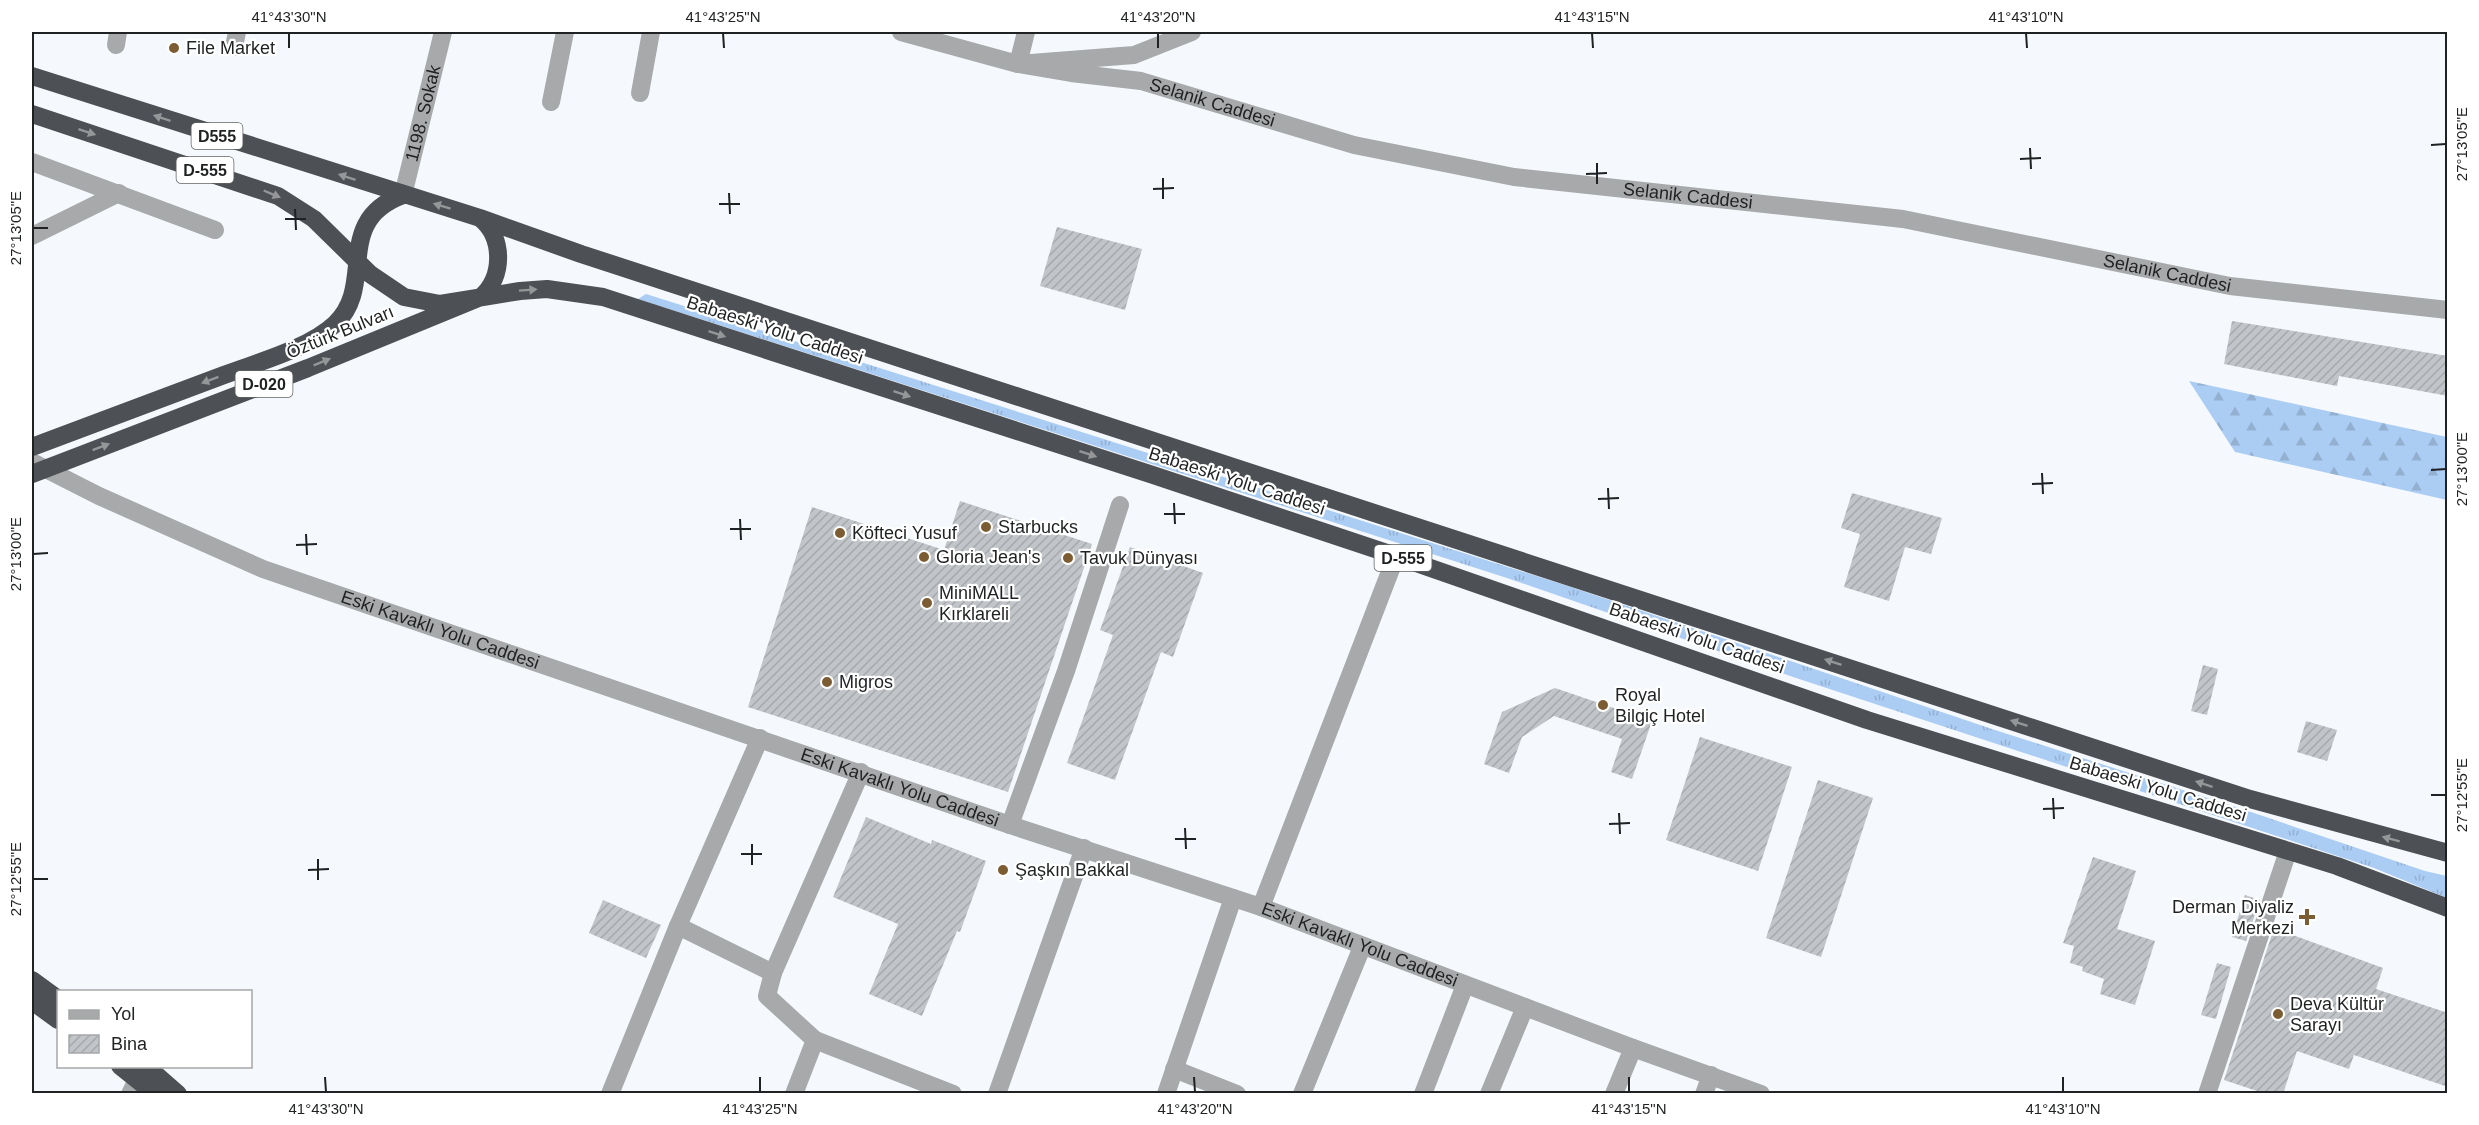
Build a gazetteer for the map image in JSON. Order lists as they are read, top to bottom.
{
  "streets": {
    "highway": [
      "D555",
      "D-555",
      "Babaeski Yolu Caddesi",
      "Öztürk Bulvarı",
      "D-020"
    ],
    "street": ["Selanik Caddesi", "1198. Sokak", "Eski Kavaklı Yolu Caddesi"]
  },
  "crossings": [
    ["1198. Sokak", "Babaeski Yolu Caddesi"],
    ["1198. Sokak", "Öztürk Bulvarı"],
    ["Babaeski Yolu Caddesi", "Öztürk Bulvarı"],
    ["Öztürk Bulvarı", "Eski Kavaklı Yolu Caddesi"]
  ],
  "places": {
    "other": [
      "File Market",
      "Starbucks",
      "Köfteci Yusuf",
      "Gloria Jean's",
      "Tavuk Dünyası",
      "MiniMALL Kırklareli",
      "Migros",
      "Royal Bilgiç Hotel",
      "Şaşkın Bakkal",
      "Deva Kültür Sarayı"
    ],
    "health": ["Derman Diyaliz Merkezi"]
  },
  "legend": ["Yol", "Bina"],
  "coordinates": [
    "41°43'30\"N",
    "41°43'25\"N",
    "41°43'20\"N",
    "41°43'15\"N",
    "41°43'10\"N",
    "27°13'05\"E",
    "27°13'00\"E",
    "27°12'55\"E"
  ]
}
